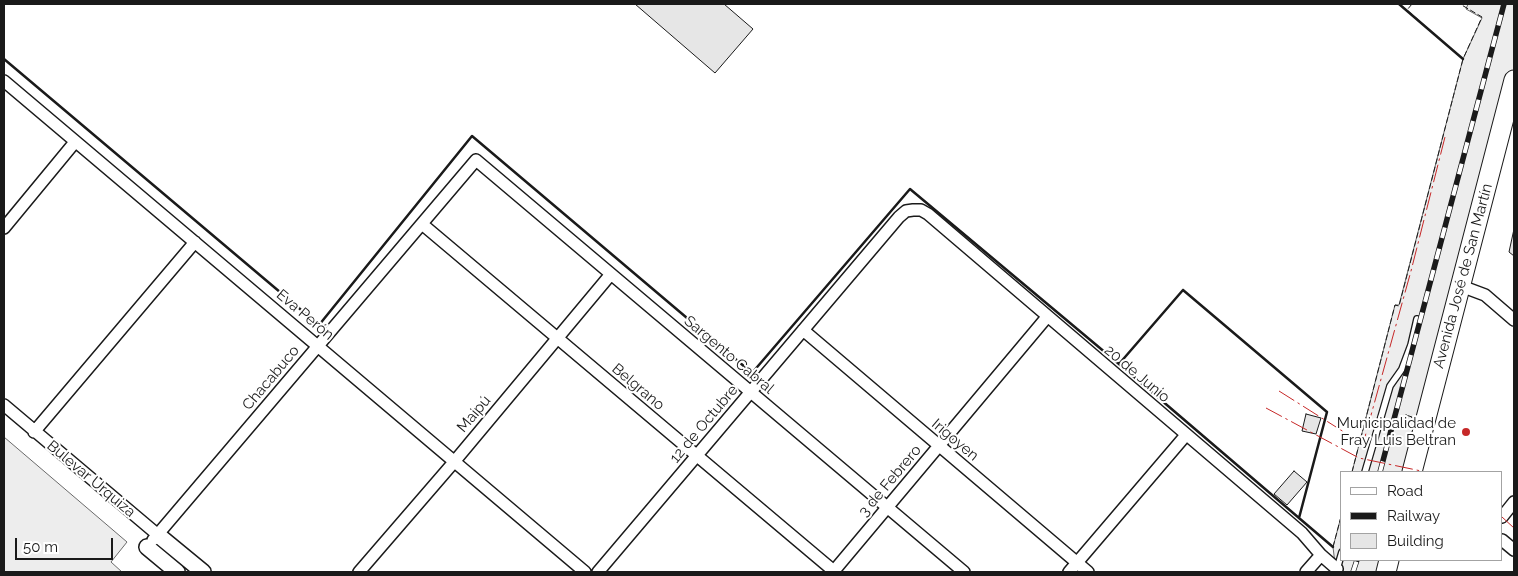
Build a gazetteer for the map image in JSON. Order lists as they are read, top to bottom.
{
  "streets": {
    "main road": ["Avenida José de San Martín"],
    "street": [
      "Eva Perón",
      "Sargento Cabral",
      "20 de Junio",
      "Chacabuco",
      "Belgrano",
      "Maipú",
      "12 de Octubre",
      "Irigoyen",
      "Bulevar Urquiza",
      "3 de Febrero"
    ]
  },
  "crossings": [
    ["Eva Perón", "Chacabuco"],
    ["Eva Perón", "Maipú"],
    ["Sargento Cabral", "Chacabuco"],
    ["Sargento Cabral", "Maipú"],
    ["Sargento Cabral", "12 de Octubre"],
    ["Sargento Cabral", "3 de Febrero"],
    ["20 de Junio", "12 de Octubre"],
    ["20 de Junio", "3 de Febrero"],
    ["Chacabuco", "Belgrano"],
    ["Chacabuco", "Bulevar Urquiza"],
    ["Belgrano", "Maipú"],
    ["Belgrano", "12 de Octubre"],
    ["Belgrano", "3 de Febrero"],
    ["12 de Octubre", "Irigoyen"],
    ["Irigoyen", "3 de Febrero"]
  ],
  "places": ["Municipalidad de Fray Luis Beltran"],
  "legend": ["Road", "Railway", "Building"],
  "scale_bar": "50 m"
}
